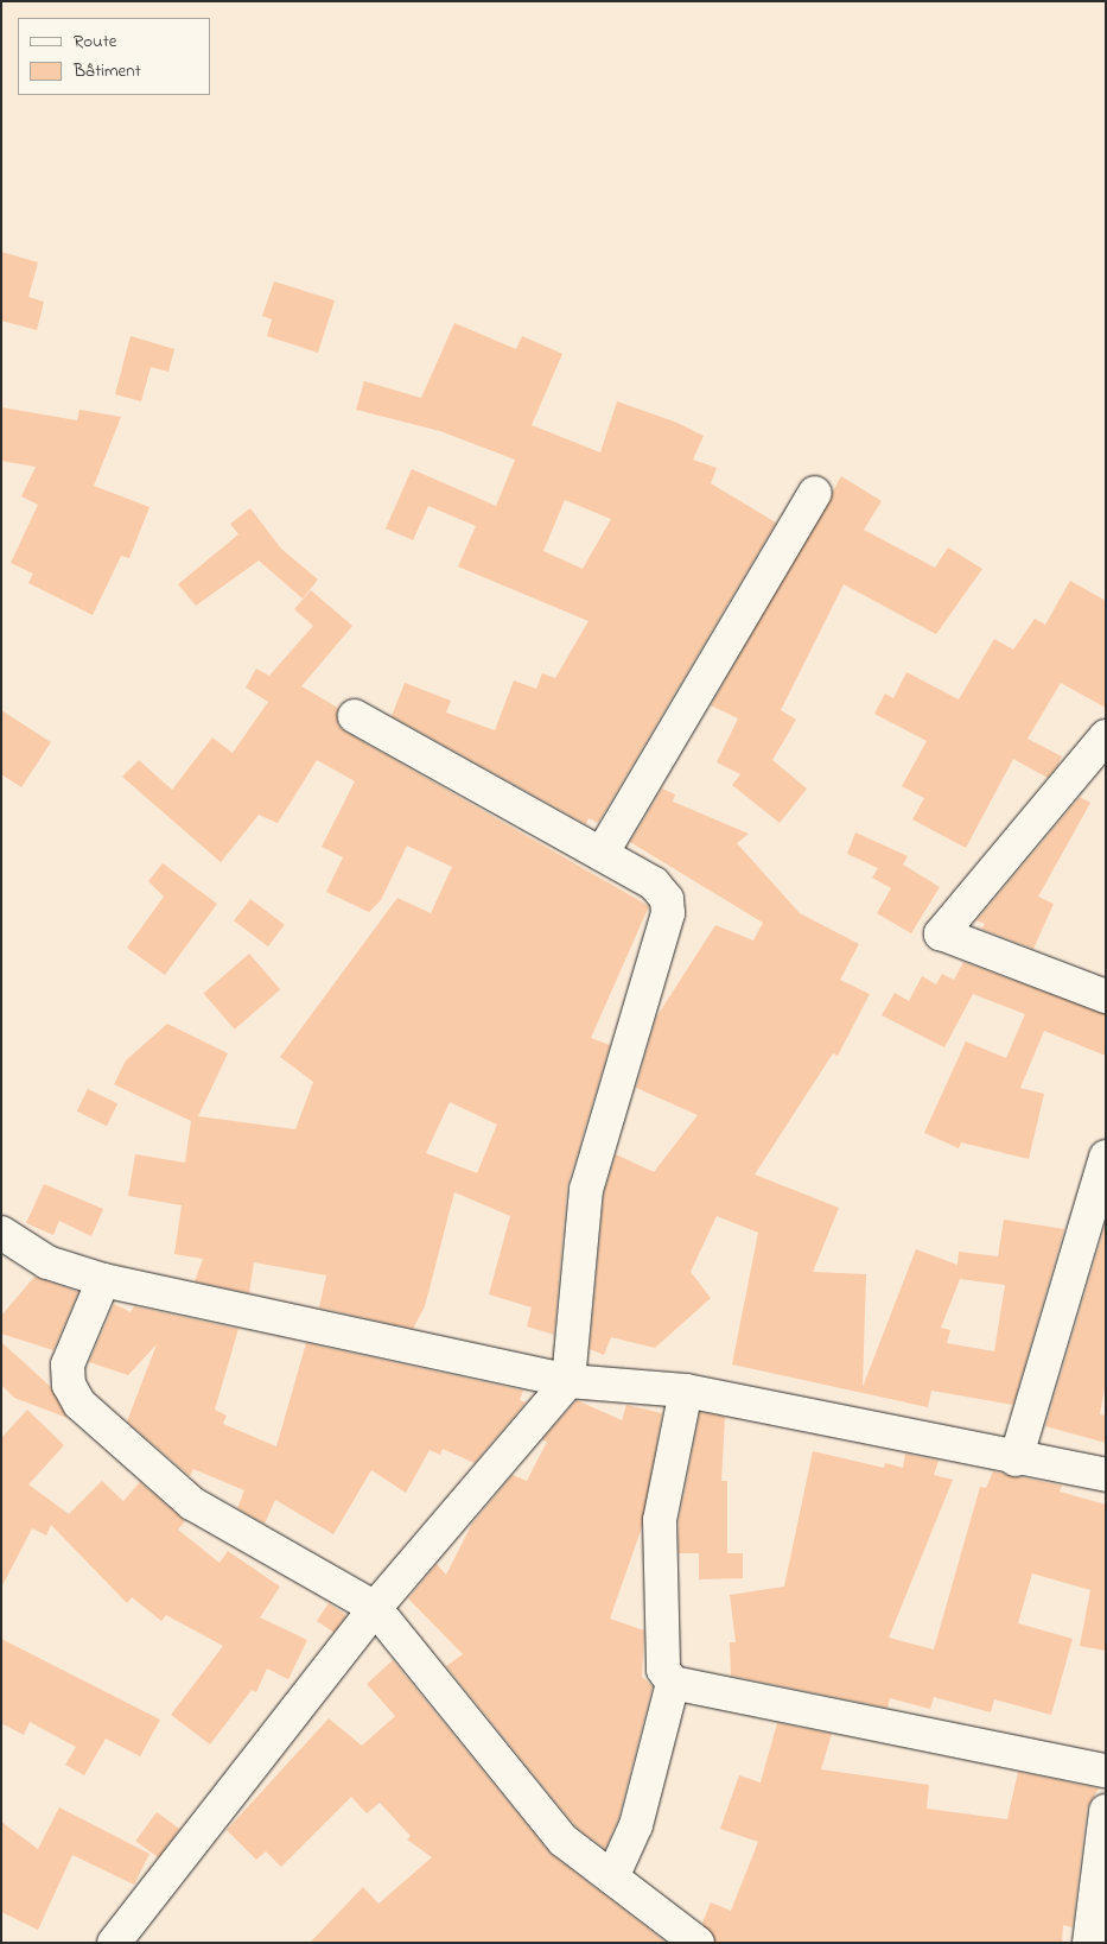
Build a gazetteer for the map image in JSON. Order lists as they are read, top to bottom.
{
  "legend": ["Route", "Bâtiment"]
}
